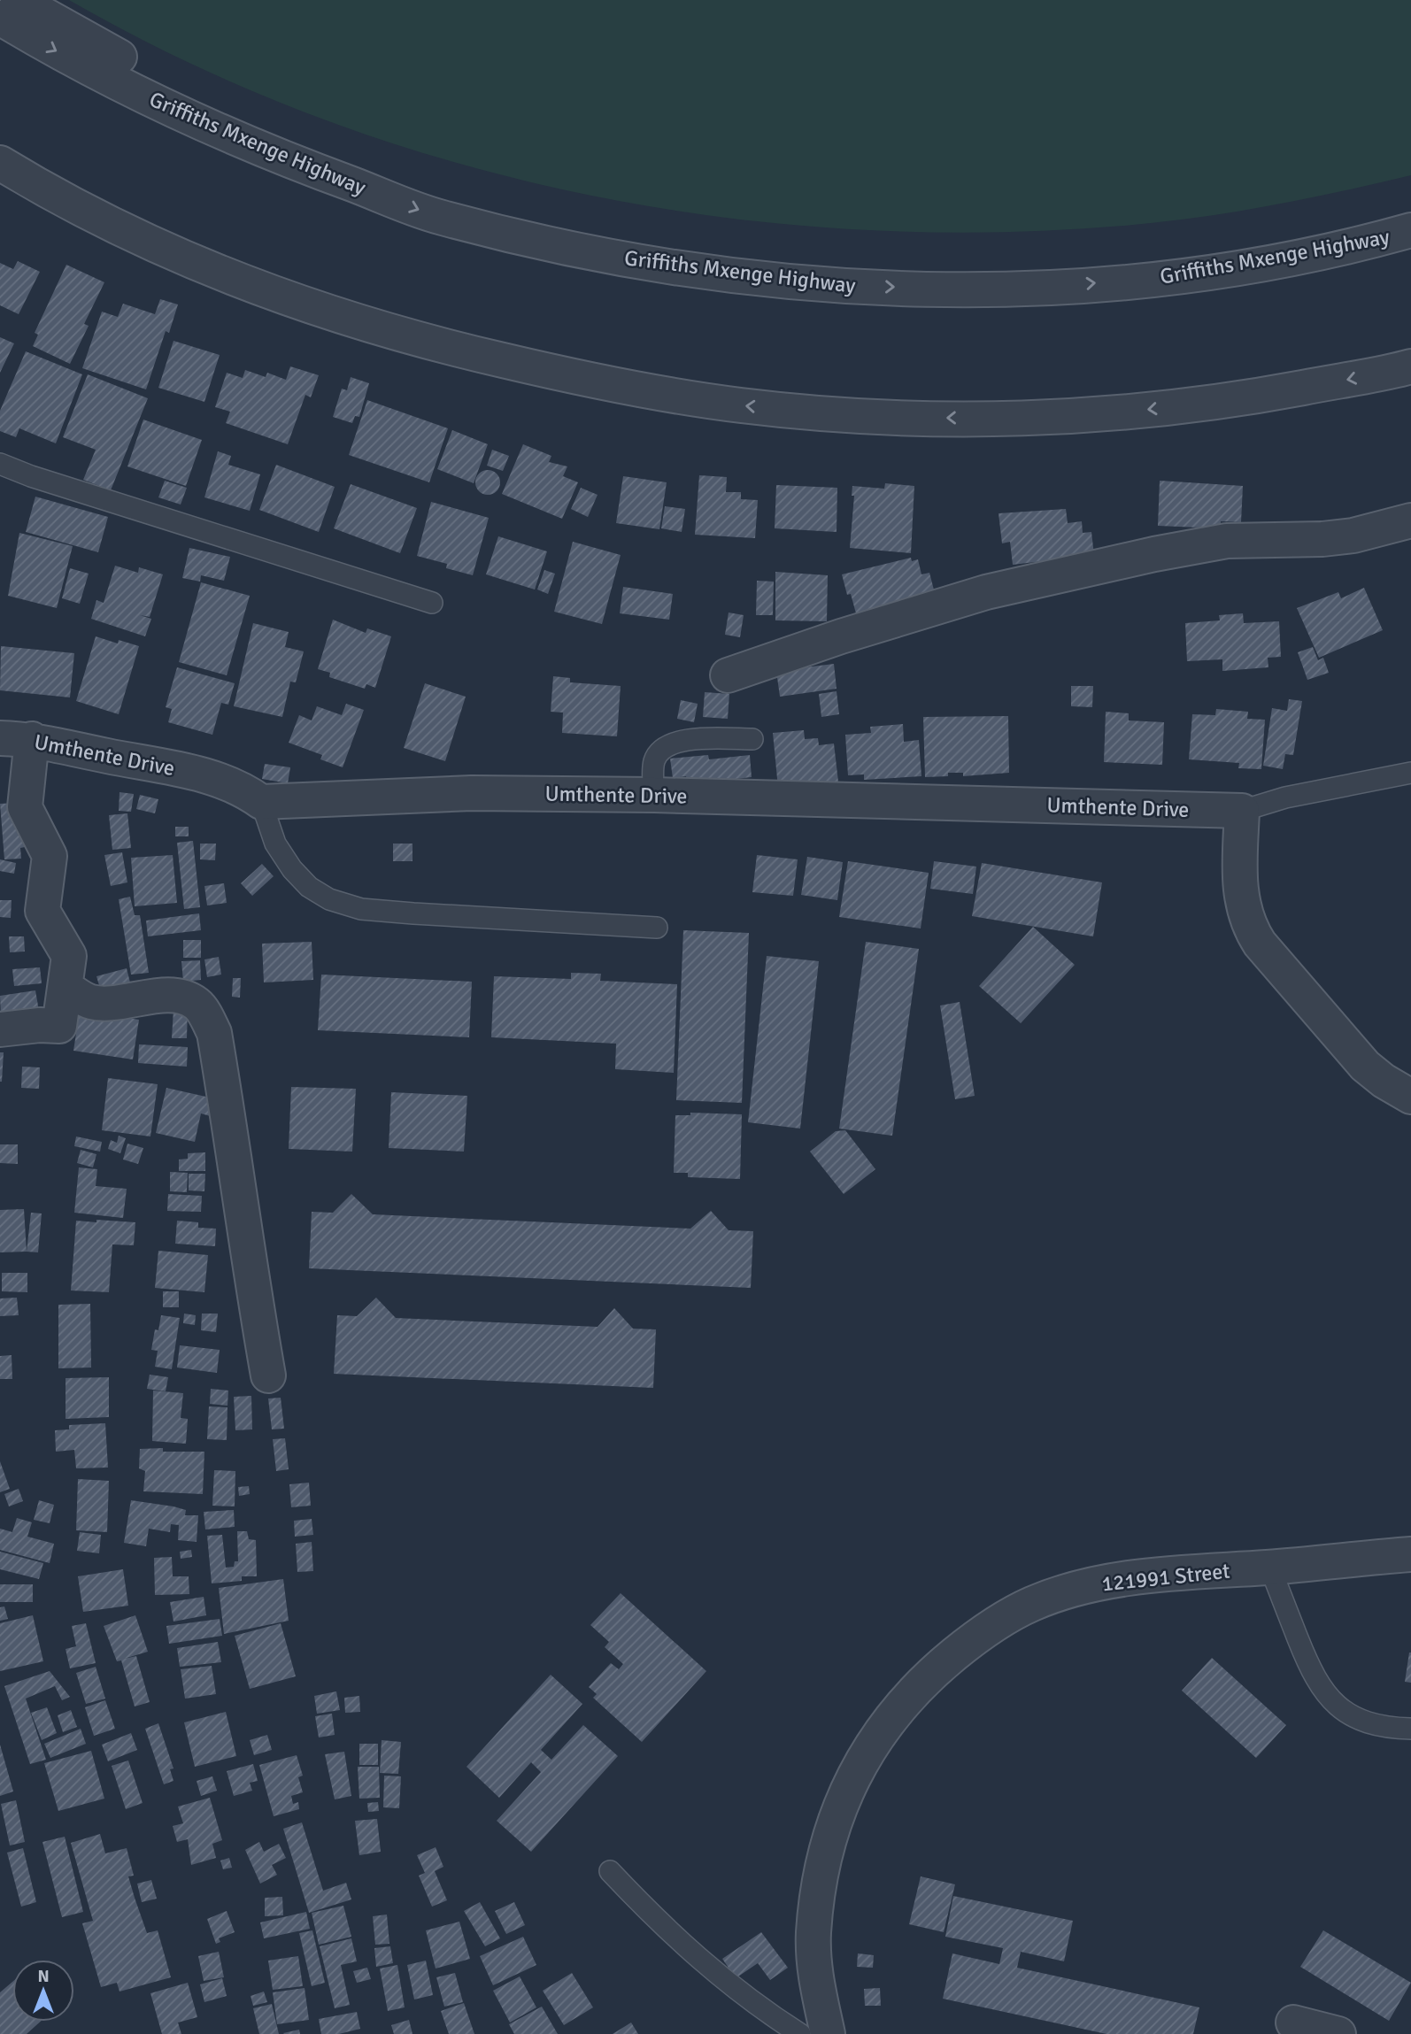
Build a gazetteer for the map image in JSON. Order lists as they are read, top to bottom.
{
  "streets": {
    "street": ["Griffiths Mxenge Highway", "Umthente Drive", "121991 Street"]
  },
  "north": "top"
}
